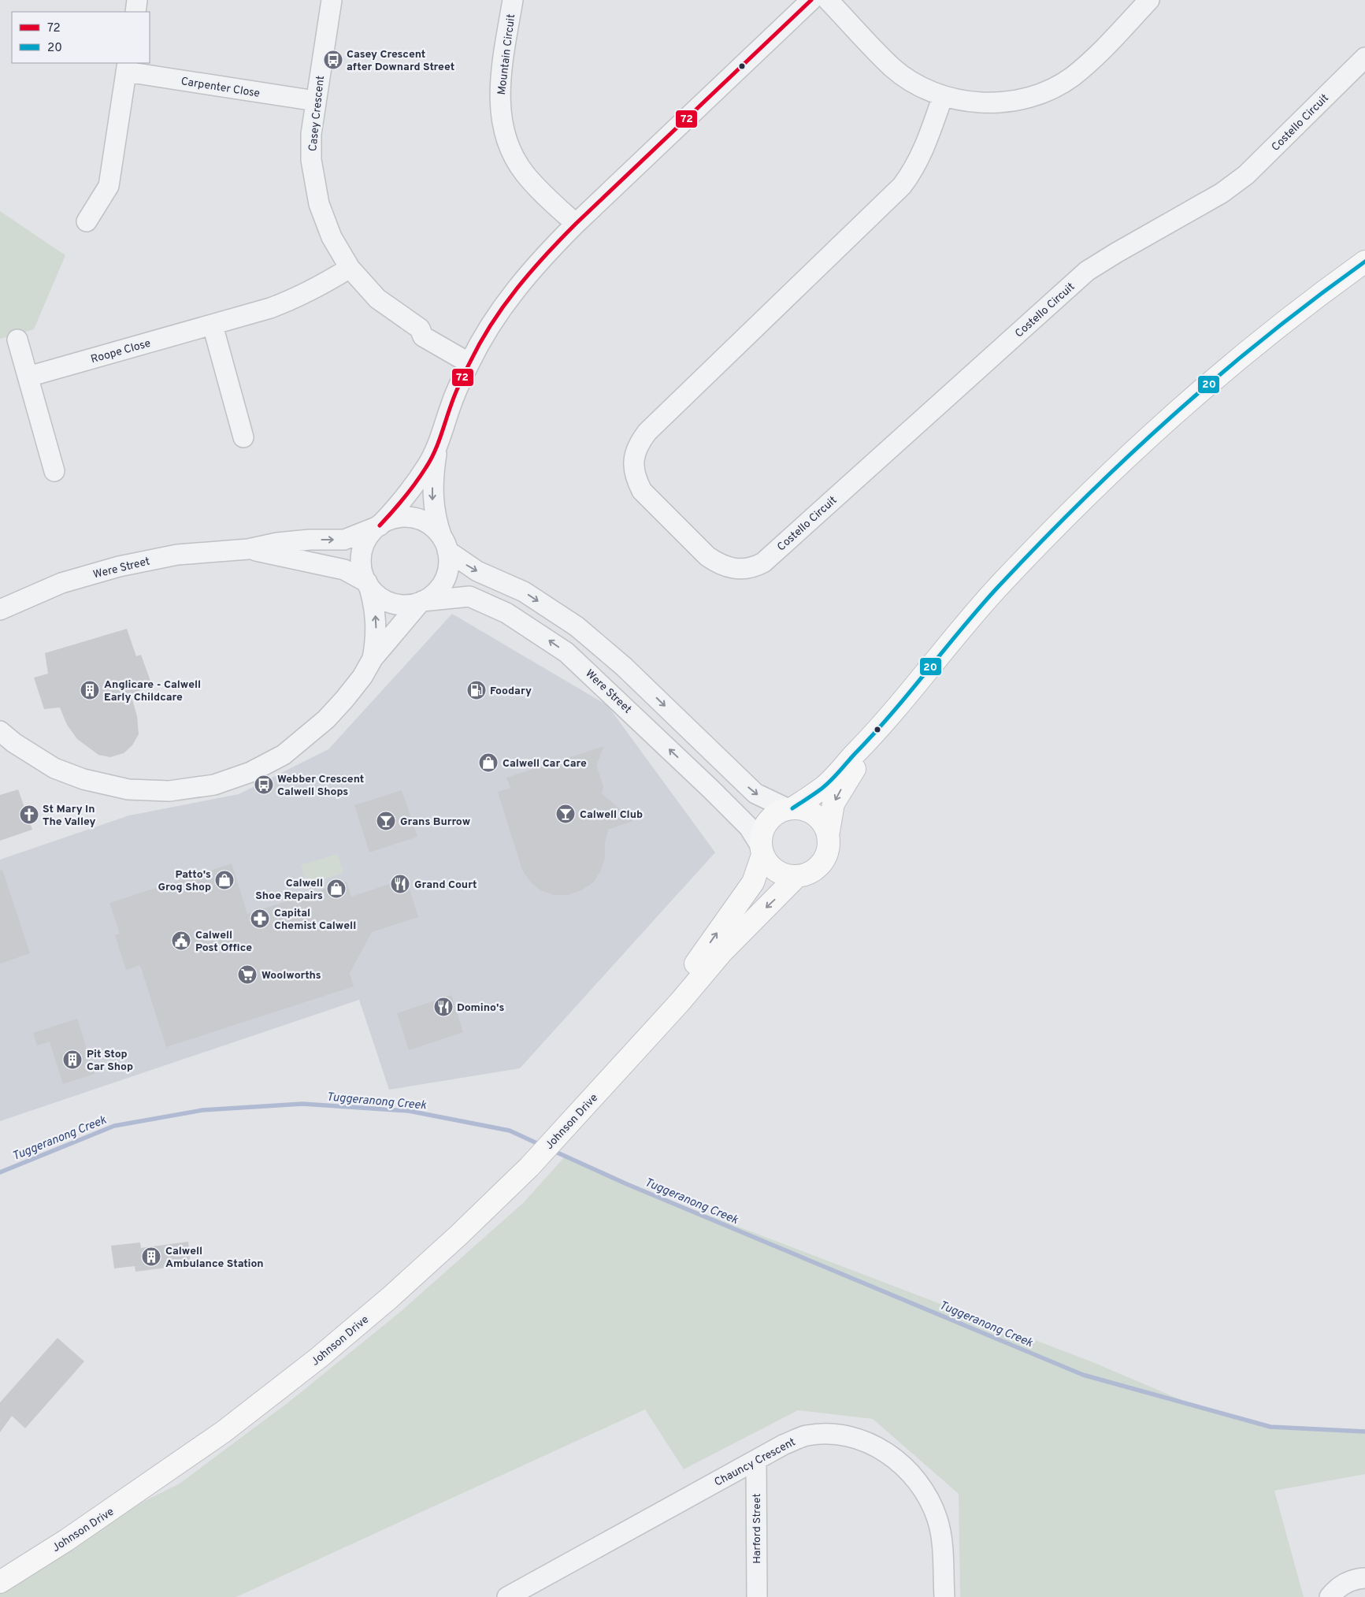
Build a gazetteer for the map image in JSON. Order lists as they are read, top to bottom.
{
  "streets": {
    "main road": ["Johnson Drive"],
    "street": [
      "Mountain Circuit",
      "Carpenter Close",
      "Casey Crescent",
      "Costello Circuit",
      "Roope Close",
      "Were Street",
      "Chauncy Crescent",
      "Harford Street"
    ]
  },
  "crossings": [
    ["Carpenter Close", "Casey Crescent"],
    ["Casey Crescent", "Roope Close"],
    ["Were Street", "Johnson Drive"],
    ["Chauncy Crescent", "Harford Street"]
  ],
  "water": ["Tuggeranong Creek"],
  "places": {
    "bus stop": ["Casey Crescent after Downard Street", "Webber Crescent Calwell Shops"],
    "building": ["Anglicare - Calwell Early Childcare", "Pit Stop Car Shop", "Calwell Ambulance Station"],
    "fuel station": ["Foodary"],
    "shop": ["Calwell Car Care", "Patto's Grog Shop", "Calwell Shoe Repairs"],
    "bar": ["Calwell Club", "Grans Burrow"],
    "church": ["St Mary In The Valley"],
    "restaurant": ["Grand Court", "Domino's"],
    "pharmacy": ["Capital Chemist Calwell"],
    "public building": ["Calwell Post Office"],
    "supermarket": ["Woolworths"]
  },
  "lines": ["transit line 72", "transit line 20"],
  "legend": ["72", "20"]
}
